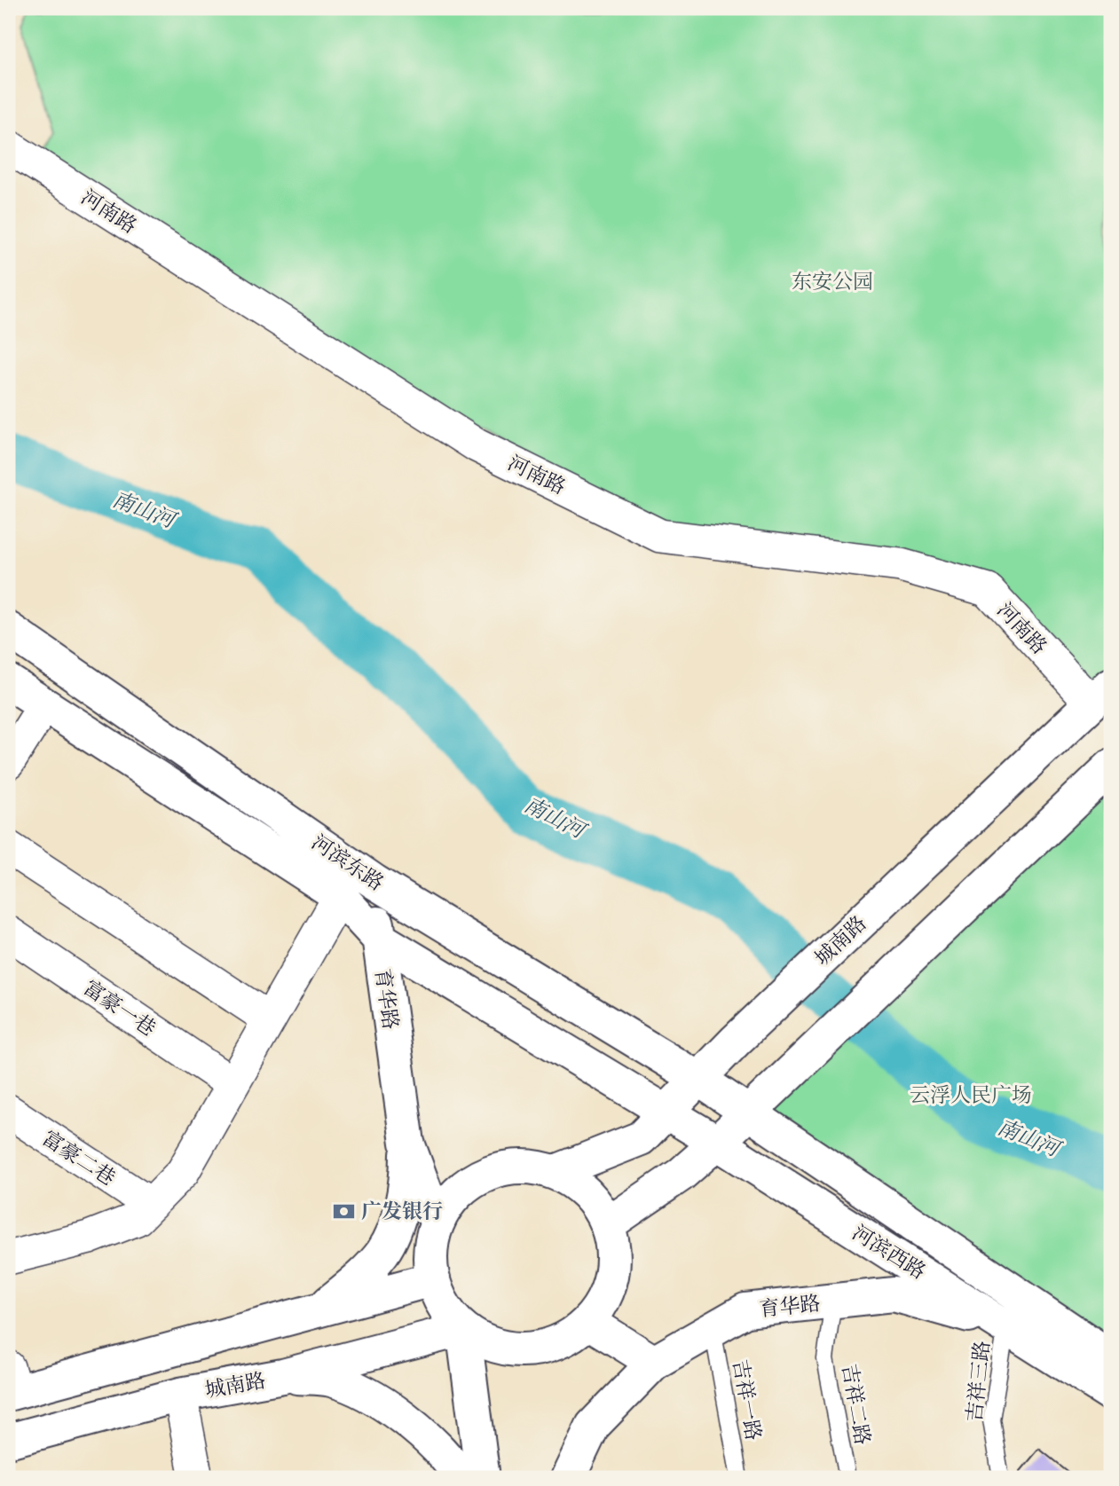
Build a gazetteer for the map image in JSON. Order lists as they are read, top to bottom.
{
  "streets": {
    "main road": [
      "河滨东路",
      "城南路",
      "育华路",
      "河滨西路"
    ],
    "street": ["河南路", "富豪一巷", "富豪二巷"],
    "lane": ["吉祥三路", "吉祥一路", "吉祥二路"]
  },
  "crossings": [
    ["河南路", "城南路"],
    ["河滨东路", "城南路"],
    ["河滨东路", "育华路"],
    ["河滨东路", "河滨西路"],
    ["城南路", "育华路"],
    ["城南路", "河滨西路"],
    ["育华路", "河滨西路"],
    ["育华路", "吉祥三路"],
    ["育华路", "吉祥一路"],
    ["育华路", "吉祥二路"],
    ["河滨西路", "吉祥三路"]
  ],
  "water": ["南山河"],
  "parks": ["东安公园", "云浮人民广场"],
  "places": {
    "bank": ["广发银行"]
  }
}
